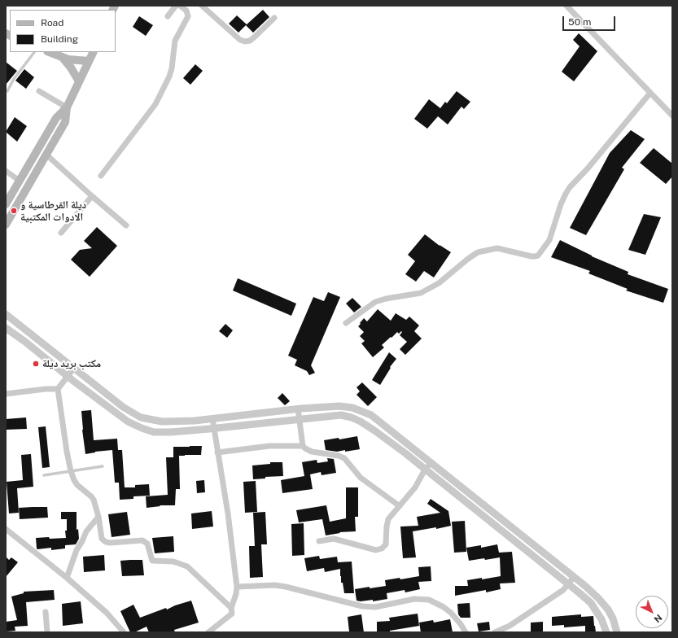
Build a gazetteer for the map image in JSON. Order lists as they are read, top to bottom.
{
  "places": ["ديلة القرطاسية و الادوات المكتبية", "مكتب بريد ديلة"],
  "legend": ["Road", "Building"],
  "scale_bar": "50 m",
  "north": "bottom right"
}
